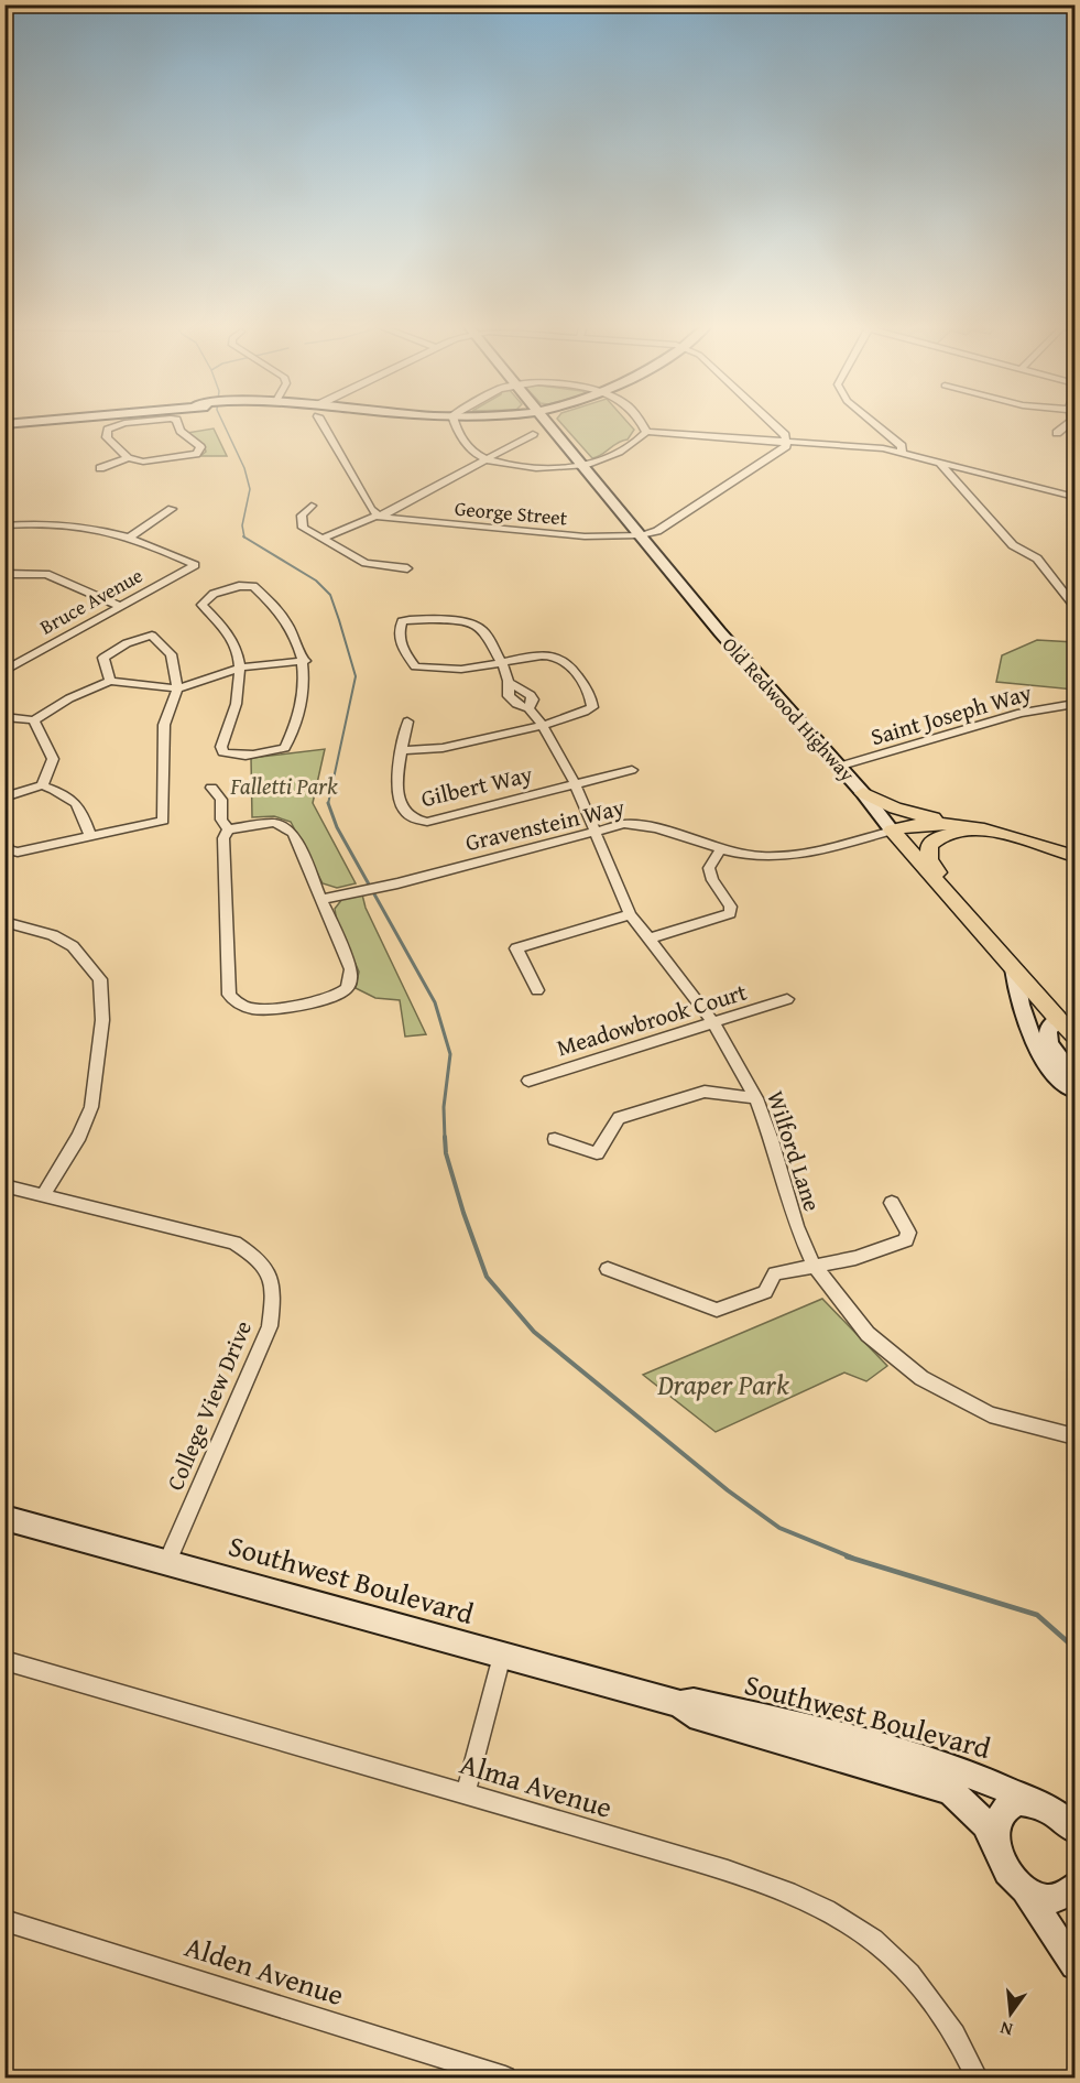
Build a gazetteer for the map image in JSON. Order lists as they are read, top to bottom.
{
  "streets": {
    "main road": ["Old Redwood Highway", "Southwest Boulevard"],
    "street": [
      "George Street",
      "Bruce Avenue",
      "Saint Joseph Way",
      "Gilbert Way",
      "Gravenstein Way",
      "Meadowbrook Court",
      "Wilford Lane",
      "College View Drive",
      "Alma Avenue",
      "Alden Avenue"
    ]
  },
  "crossings": [
    ["George Street", "Old Redwood Highway"],
    ["Old Redwood Highway", "Saint Joseph Way"],
    ["Old Redwood Highway", "Gravenstein Way"],
    ["Gilbert Way", "Wilford Lane"],
    ["Gravenstein Way", "Wilford Lane"],
    ["Meadowbrook Court", "Wilford Lane"],
    ["College View Drive", "Southwest Boulevard"]
  ],
  "parks": ["Falletti Park", "Draper Park"],
  "north": "bottom"
}
